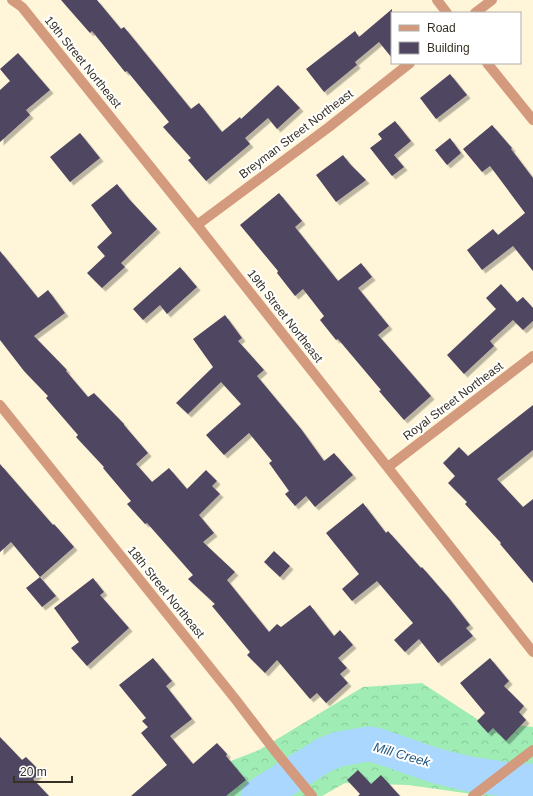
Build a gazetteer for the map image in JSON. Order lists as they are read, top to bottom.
{
  "streets": {
    "street": [
      "19th Street Northeast",
      "Breyman Street Northeast",
      "Royal Street Northeast",
      "18th Street Northeast"
    ]
  },
  "crossings": [
    ["19th Street Northeast", "Breyman Street Northeast"],
    ["19th Street Northeast", "Royal Street Northeast"]
  ],
  "water": ["Mill Creek"],
  "legend": ["Road", "Building"],
  "scale_bar": "20 m"
}
